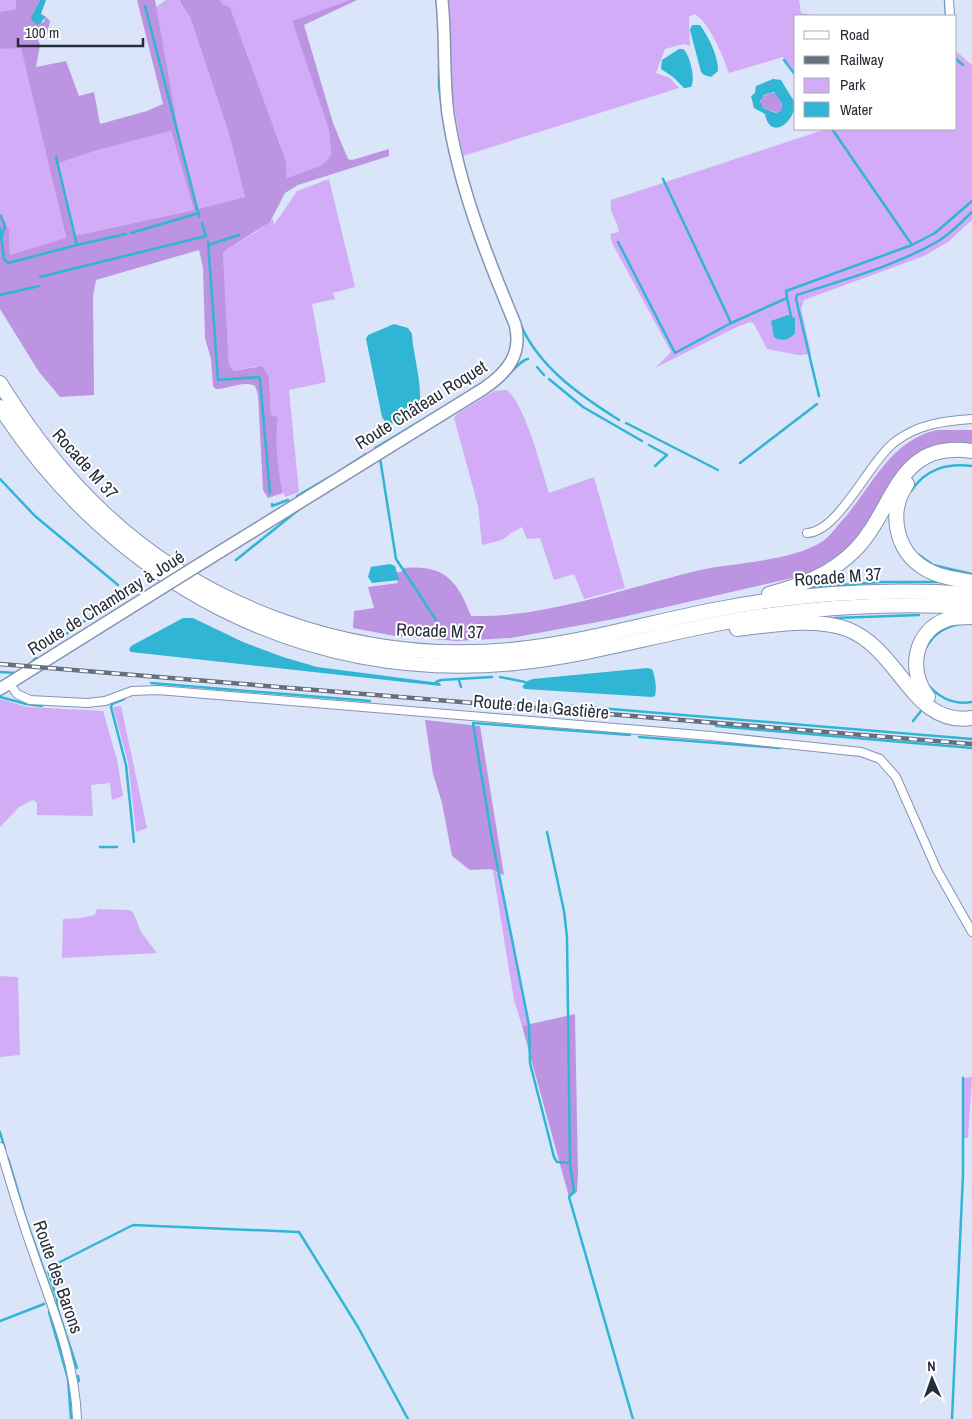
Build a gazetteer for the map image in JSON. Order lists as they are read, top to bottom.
{
  "streets": {
    "highway": ["Rocade M 37"],
    "street": [
      "Route Château Roquet",
      "Route de Chambray à Joué",
      "Route de la Gastière",
      "Route des Barons"
    ]
  },
  "crossings": [
    ["Route Château Roquet", "Route de Chambray à Joué"],
    ["Route de Chambray à Joué", "Route de la Gastière"]
  ],
  "legend": [
    "Road",
    "Railway",
    "Park",
    "Water"
  ],
  "scale_bar": "100 m",
  "north": "top"
}
